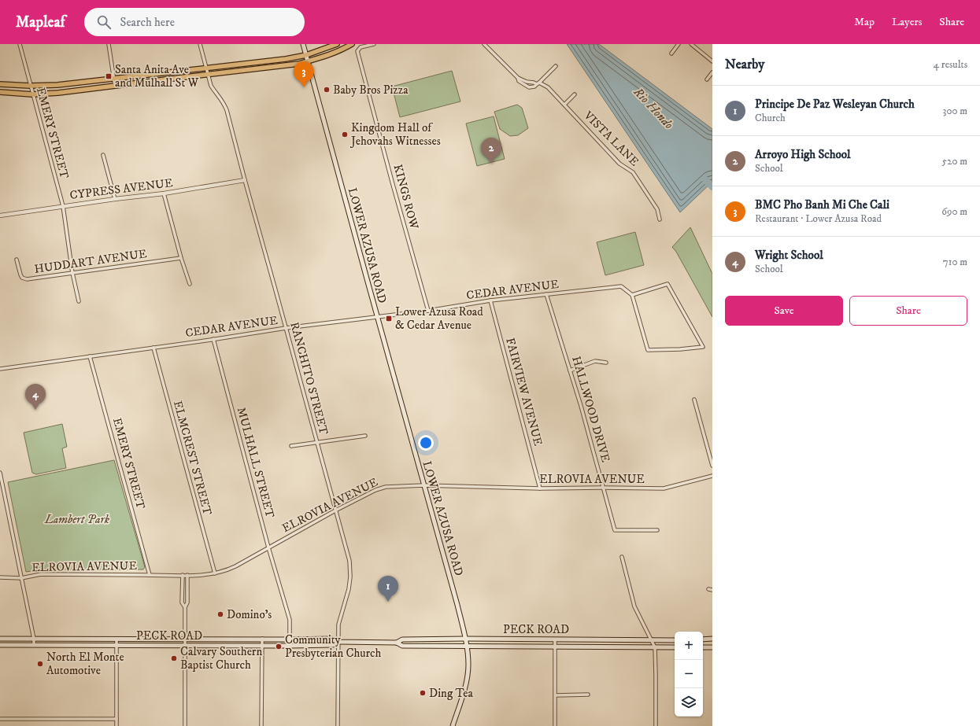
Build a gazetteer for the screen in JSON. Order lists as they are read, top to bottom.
{
  "streets": {
    "main road": ["LOWER AZUSA ROAD", "PECK ROAD"],
    "street": [
      "EMERY STREET",
      "VISTA LANE",
      "CYPRESS AVENUE",
      "KINGS ROW",
      "HUDDART AVENUE",
      "CEDAR AVENUE",
      "RANCHITO STREET",
      "FAIRVIEW AVENUE",
      "HALLWOOD DRIVE",
      "ELMCREST STREET",
      "MULHALL STREET",
      "ELROVIA AVENUE"
    ]
  },
  "crossings": [
    ["EMERY STREET", "CYPRESS AVENUE"],
    ["EMERY STREET", "HUDDART AVENUE"],
    ["EMERY STREET", "CEDAR AVENUE"],
    ["EMERY STREET", "ELROVIA AVENUE"],
    ["CYPRESS AVENUE", "RANCHITO STREET"],
    ["KINGS ROW", "CEDAR AVENUE"],
    ["LOWER AZUSA ROAD", "CEDAR AVENUE"],
    ["LOWER AZUSA ROAD", "ELROVIA AVENUE"],
    ["LOWER AZUSA ROAD", "PECK ROAD"],
    ["CEDAR AVENUE", "RANCHITO STREET"],
    ["CEDAR AVENUE", "FAIRVIEW AVENUE"],
    ["CEDAR AVENUE", "HALLWOOD DRIVE"],
    ["CEDAR AVENUE", "ELMCREST STREET"],
    ["CEDAR AVENUE", "MULHALL STREET"],
    ["RANCHITO STREET", "ELROVIA AVENUE"],
    ["RANCHITO STREET", "PECK ROAD"],
    ["FAIRVIEW AVENUE", "ELROVIA AVENUE"],
    ["HALLWOOD DRIVE", "ELROVIA AVENUE"],
    ["ELMCREST STREET", "ELROVIA AVENUE"],
    ["MULHALL STREET", "ELROVIA AVENUE"],
    ["MULHALL STREET", "PECK ROAD"]
  ],
  "water": ["Rio Hondo"],
  "parks": ["Lambert Park"],
  "places": {
    "transit": ["Santa Anita Ave and Mulhall St W", "Lower Azusa Road & Cedar Avenue"],
    "other": [
      "Baby Bros Pizza",
      "Kingdom Hall of Jehovahs Witnesses",
      "Domino's",
      "Community Presbyterian Church",
      "Calvary Southern Baptist Church",
      "North El Monte Automotive",
      "Ding Tea"
    ]
  },
  "page": {
    "header": "Mapleaf",
    "search": "Search here",
    "nav": ["Map", "Layers", "Share"],
    "heading": ["Nearby", "4 results"],
    "pins": [
      "3",
      "2",
      "4",
      "1"
    ],
    "list": [
      {
        "mark": "1",
        "name": "Principe De Paz Wesleyan Church",
        "note": "Church",
        "value": "300 m"
      },
      {
        "mark": "2",
        "name": "Arroyo High School",
        "note": "School",
        "value": "520 m"
      },
      {
        "mark": "3",
        "name": "BMC Pho Banh Mi Che Cali",
        "note": "Restaurant · Lower Azusa Road",
        "value": "690 m"
      },
      {
        "mark": "4",
        "name": "Wright School",
        "note": "School",
        "value": "710 m"
      }
    ],
    "buttons": ["Save", "Share"],
    "map_buttons": ["+", "−"]
  }
}
